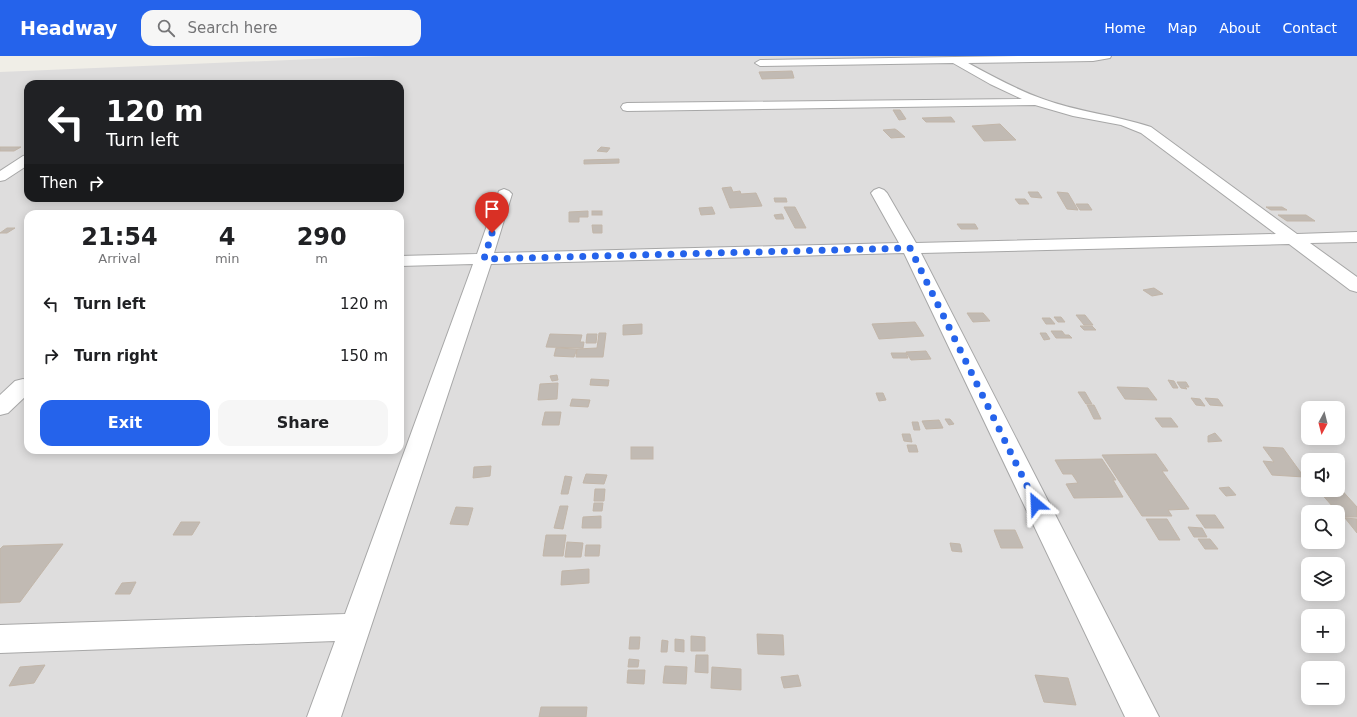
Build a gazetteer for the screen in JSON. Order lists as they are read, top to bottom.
{
  "north": "bottom",
  "page": {
    "header": "Headway",
    "search": "Search here",
    "nav": [
      "Home",
      "Map",
      "About",
      "Contact"
    ],
    "turn": ["120 m", "Turn left"],
    "then": "Then",
    "eta": [
      "21:54",
      "Arrival",
      "4",
      "min",
      "290",
      "m"
    ],
    "list": [
      {
        "name": "Turn left",
        "value": "120 m"
      },
      {
        "name": "Turn right",
        "value": "150 m"
      }
    ],
    "buttons": ["Exit", "Share"],
    "map_buttons": ["+", "−"]
  }
}
